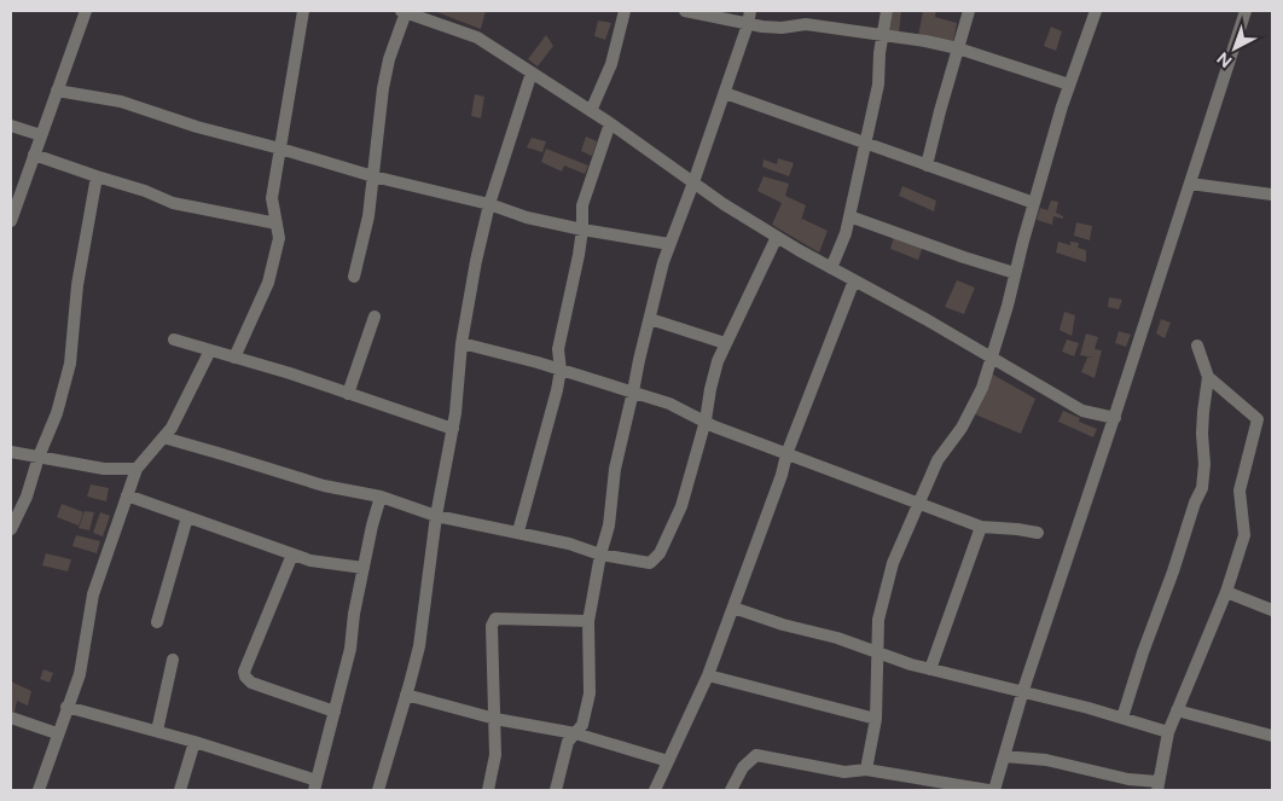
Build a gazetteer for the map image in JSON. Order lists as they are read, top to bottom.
{
  "north": "bottom left"
}
